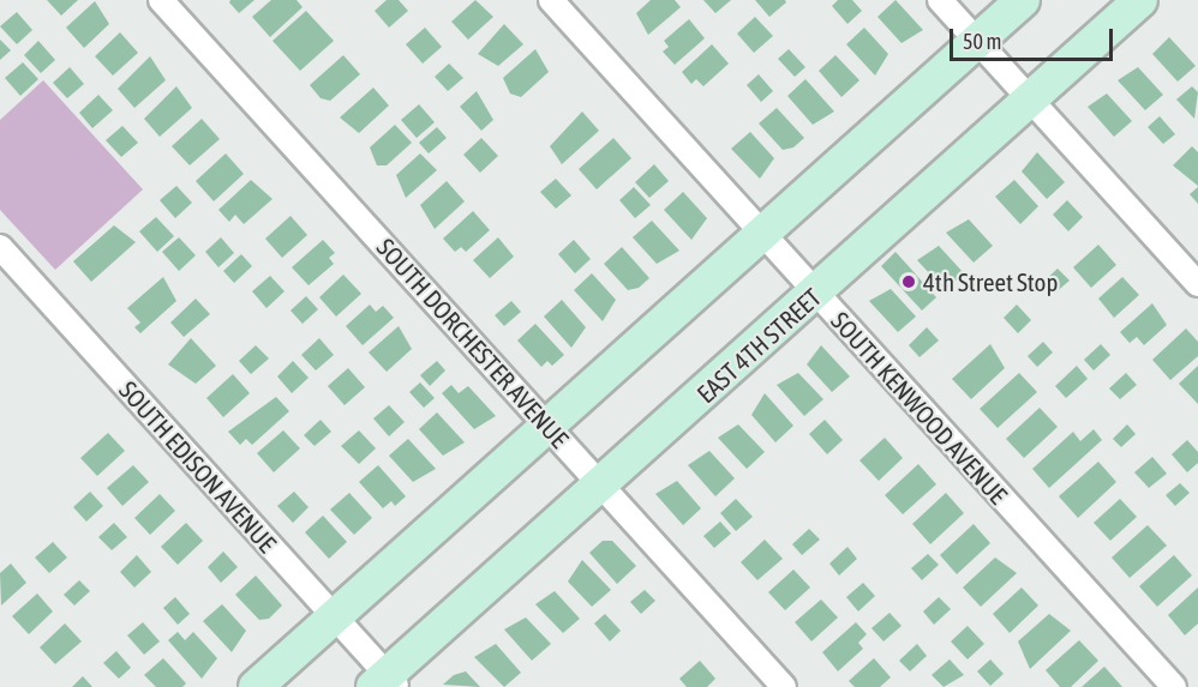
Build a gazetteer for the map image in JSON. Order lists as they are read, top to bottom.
{
  "streets": {
    "street": [
      "SOUTH DORCHESTER AVENUE",
      "EAST 4TH STREET",
      "SOUTH KENWOOD AVENUE",
      "SOUTH EDISON AVENUE"
    ]
  },
  "crossings": [
    ["SOUTH DORCHESTER AVENUE", "EAST 4TH STREET"],
    ["EAST 4TH STREET", "SOUTH KENWOOD AVENUE"],
    ["EAST 4TH STREET", "SOUTH EDISON AVENUE"]
  ],
  "places": ["4th Street Stop"],
  "scale_bar": "50 m"
}
